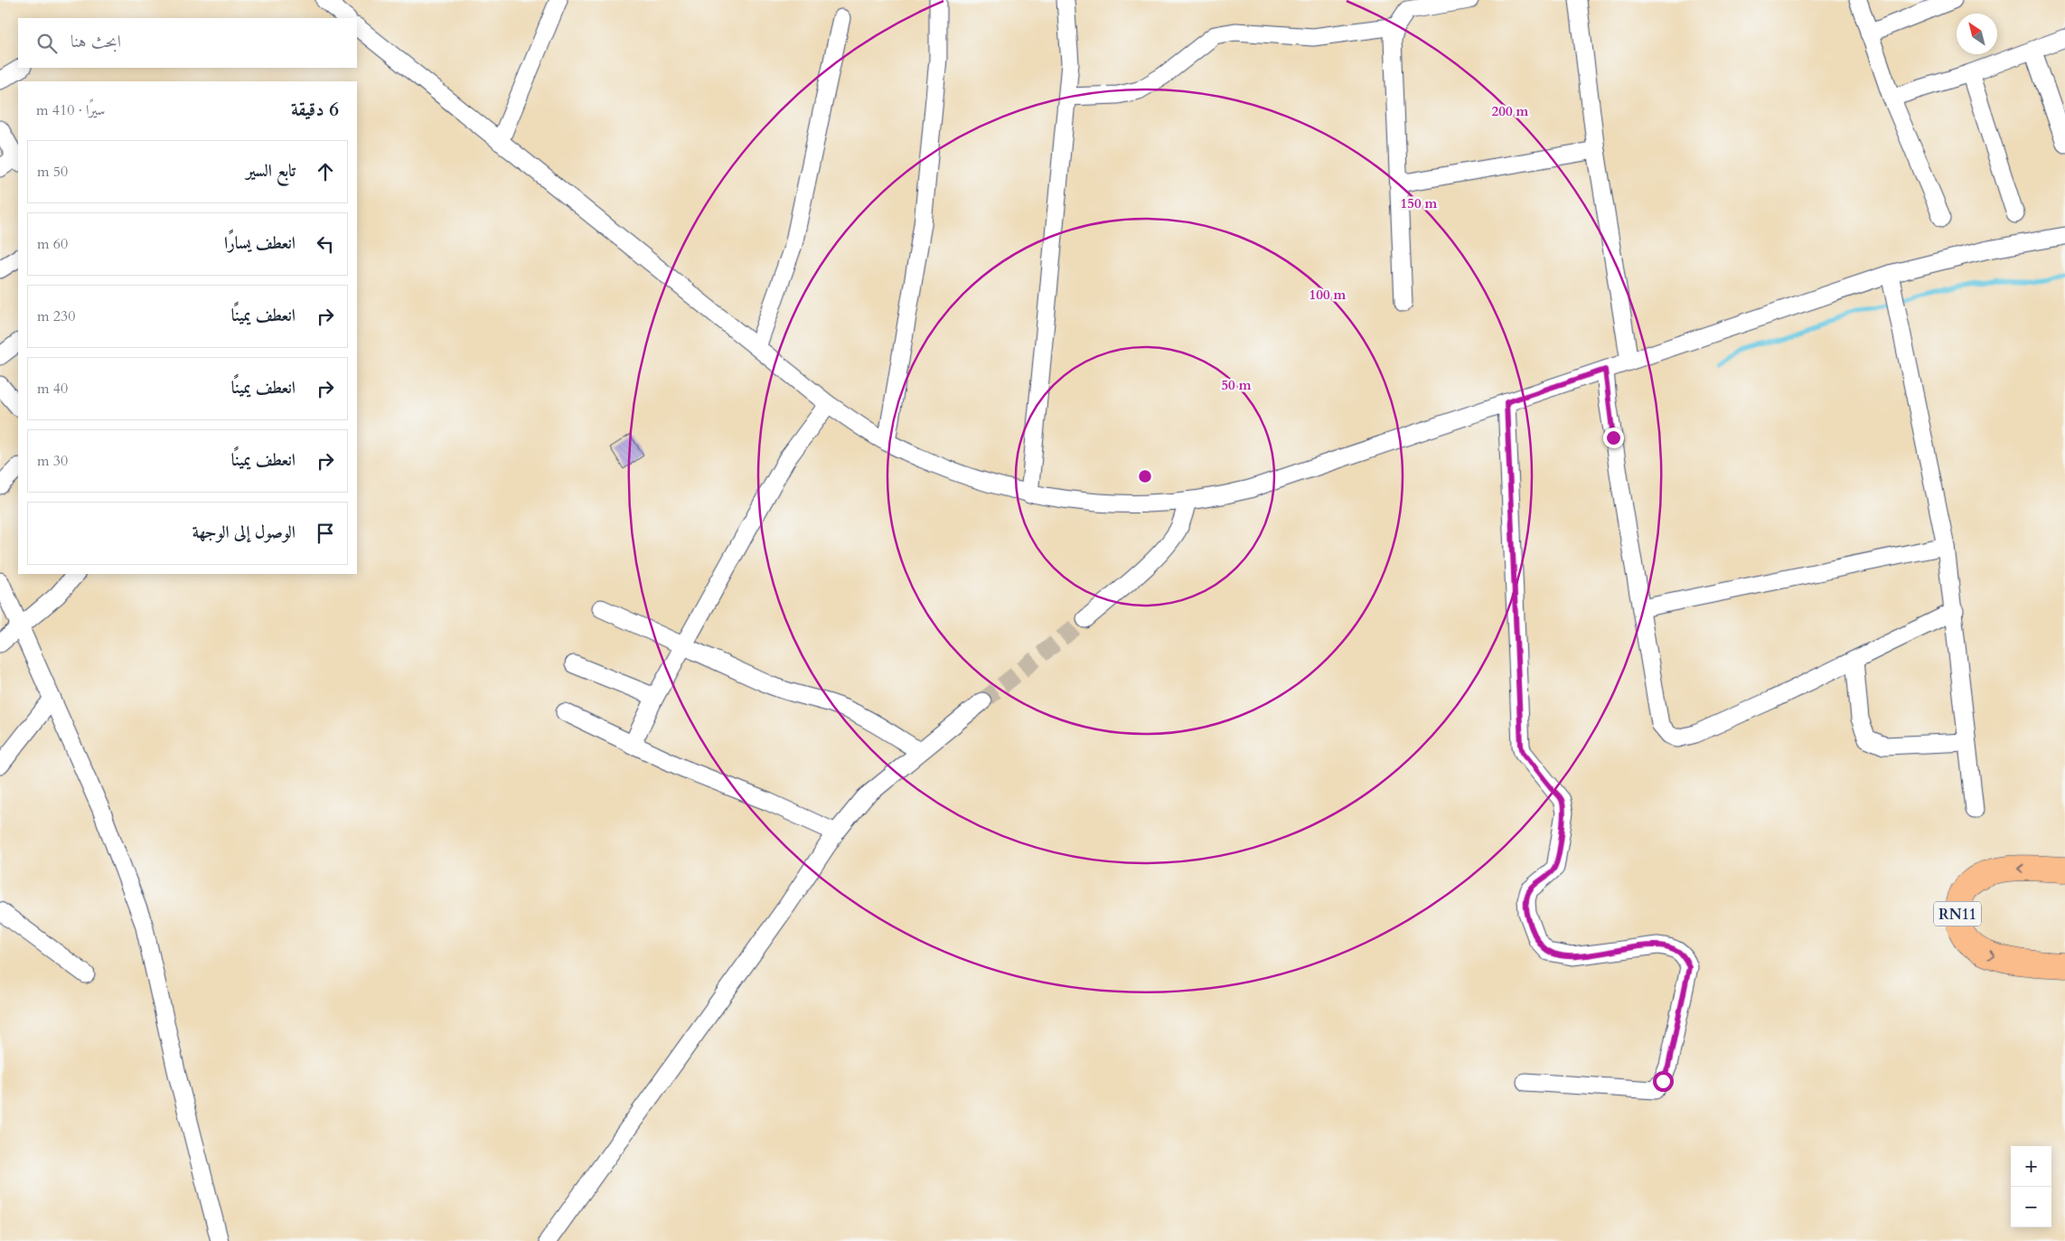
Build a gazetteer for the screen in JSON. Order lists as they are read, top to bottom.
{
  "streets": {
    "main road": ["RN11"]
  },
  "north": "top left",
  "page": {
    "search": "ابحث هنا",
    "heading": ["6 دقيقة", "سيرًا · 410 m"],
    "list": [
      ["تابع السير", "50 m"],
      ["انعطف يسارًا", "60 m"],
      ["انعطف يمينًا", "230 m"],
      ["انعطف يمينًا", "40 m"],
      ["انعطف يمينًا", "30 m"],
      "الوصول إلى الوجهة"
    ],
    "map_buttons": ["+", "−"]
  },
  "rings": [
    "200 m",
    "150 m",
    "100 m",
    "50 m"
  ]
}
